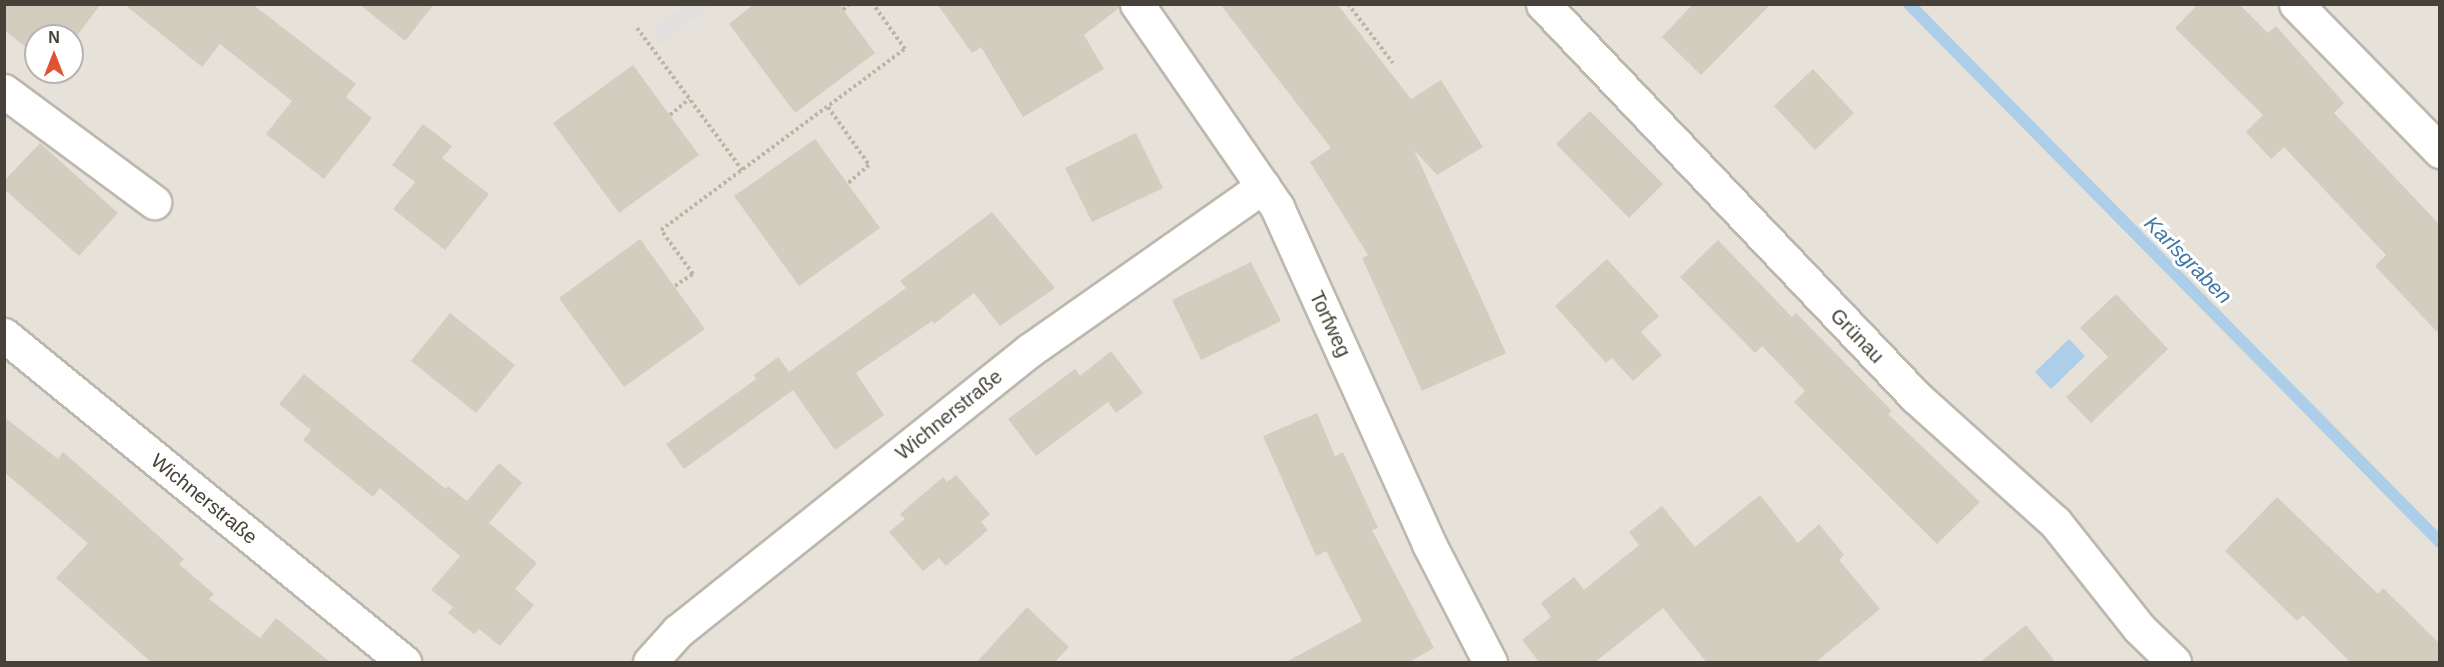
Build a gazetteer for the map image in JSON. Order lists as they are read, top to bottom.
{
  "streets": {
    "street": ["Torfweg", "Grünau", "Wichnerstraße"]
  },
  "crossings": [
    ["Torfweg", "Wichnerstraße"]
  ],
  "water": ["Karlsgraben"],
  "north": "top"
}
